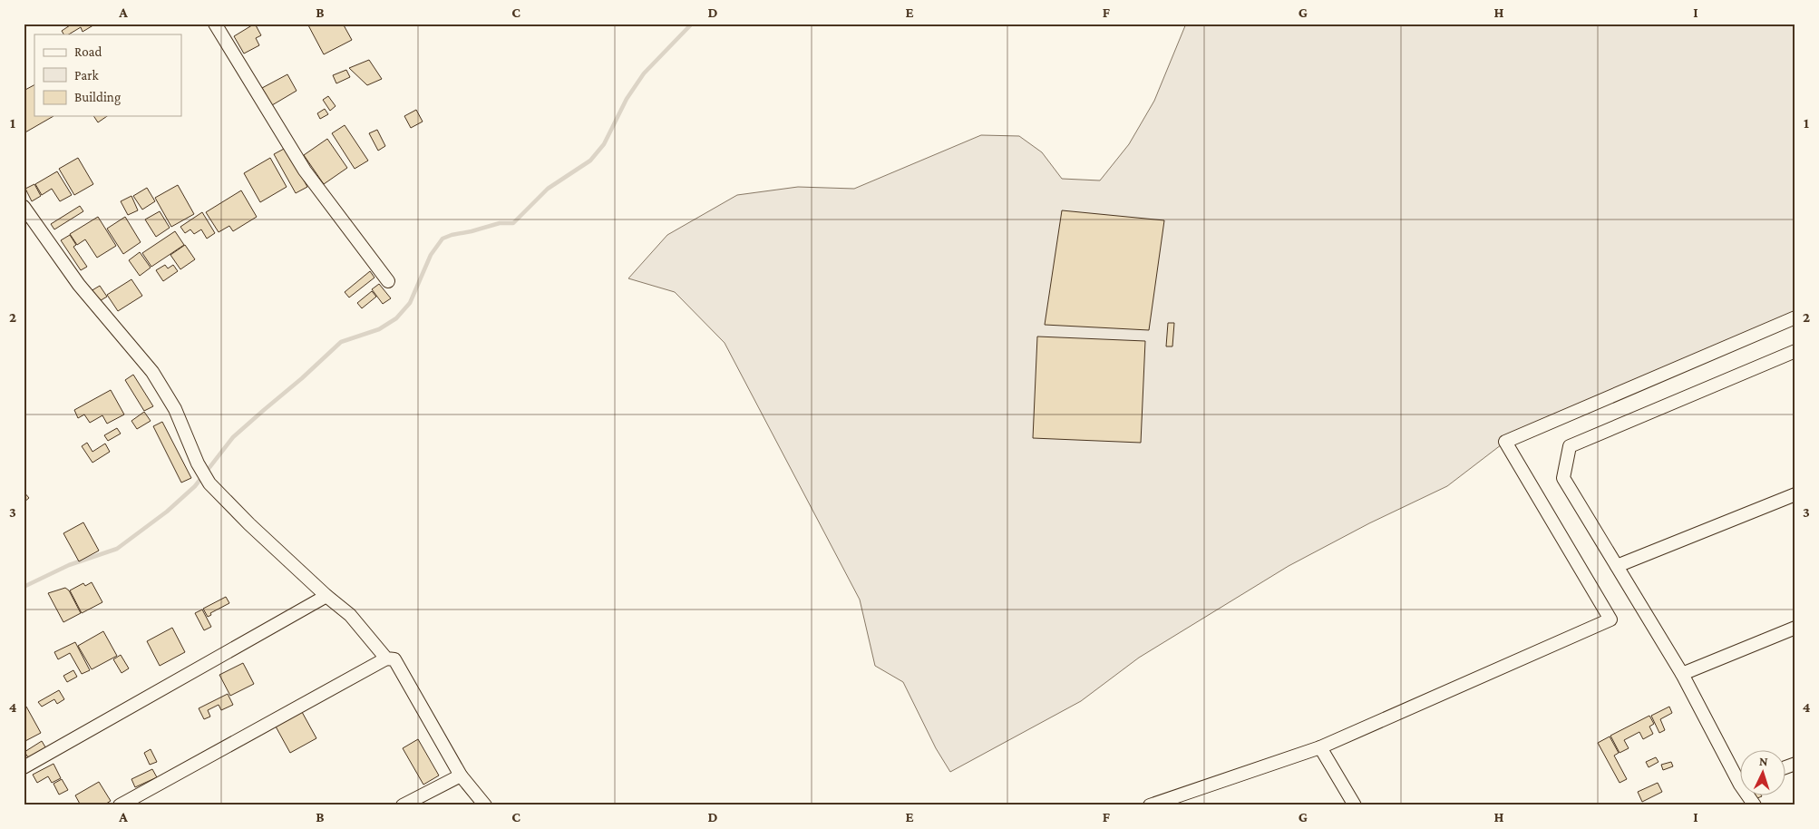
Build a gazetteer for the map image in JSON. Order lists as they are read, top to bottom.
{
  "legend": ["Road", "Park", "Building"],
  "north": "top",
  "grid": {
    "columns": [
      "A",
      "B",
      "C",
      "D",
      "E",
      "F",
      "G",
      "H",
      "I"
    ],
    "rows": [
      "1",
      "2",
      "3",
      "4"
    ]
  }
}
